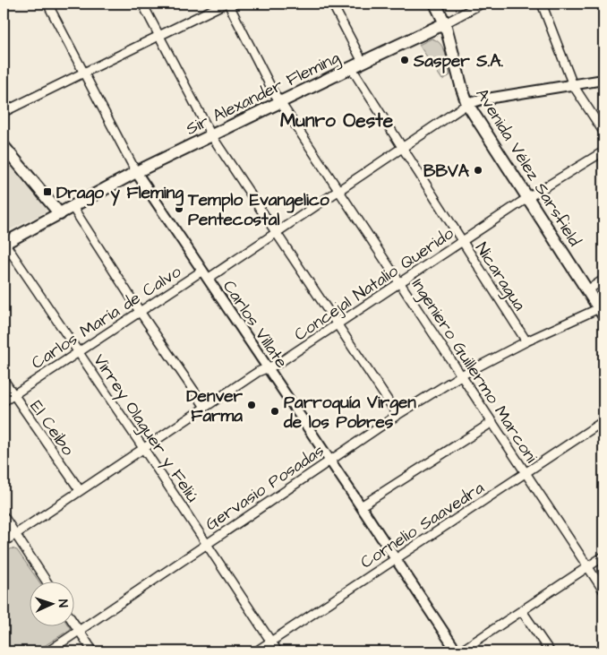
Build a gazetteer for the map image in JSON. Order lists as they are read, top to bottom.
{
  "streets": {
    "main road": ["Sir Alexander Fleming", "Avenida Vélez Sarsfield"],
    "street": [
      "Nicaragua",
      "Concejal Natalio Querido",
      "Carlos María de Calvo",
      "Carlos Villate",
      "Ingeniero Guillermo Marconi",
      "El Ceibo",
      "Virrey Olaguer y Feliú",
      "Gervasio Posadas",
      "Cornelio Saavedra"
    ]
  },
  "crossings": [
    ["Sir Alexander Fleming", "Avenida Vélez Sarsfield"],
    ["Sir Alexander Fleming", "Nicaragua"],
    ["Sir Alexander Fleming", "Carlos Villate"],
    ["Sir Alexander Fleming", "Ingeniero Guillermo Marconi"],
    ["Sir Alexander Fleming", "Virrey Olaguer y Feliú"],
    ["Avenida Vélez Sarsfield", "Concejal Natalio Querido"],
    ["Avenida Vélez Sarsfield", "Carlos María de Calvo"],
    ["Avenida Vélez Sarsfield", "Gervasio Posadas"],
    ["Nicaragua", "Concejal Natalio Querido"],
    ["Nicaragua", "Carlos María de Calvo"],
    ["Nicaragua", "Gervasio Posadas"],
    ["Concejal Natalio Querido", "Carlos Villate"],
    ["Concejal Natalio Querido", "Ingeniero Guillermo Marconi"],
    ["Concejal Natalio Querido", "El Ceibo"],
    ["Concejal Natalio Querido", "Virrey Olaguer y Feliú"],
    ["Carlos María de Calvo", "Carlos Villate"],
    ["Carlos María de Calvo", "Ingeniero Guillermo Marconi"],
    ["Carlos María de Calvo", "El Ceibo"],
    ["Carlos María de Calvo", "Virrey Olaguer y Feliú"],
    ["Carlos Villate", "Gervasio Posadas"],
    ["Carlos Villate", "Cornelio Saavedra"],
    ["Ingeniero Guillermo Marconi", "Gervasio Posadas"],
    ["Ingeniero Guillermo Marconi", "Cornelio Saavedra"],
    ["Virrey Olaguer y Feliú", "Gervasio Posadas"],
    ["Virrey Olaguer y Feliú", "Cornelio Saavedra"]
  ],
  "districts": ["Munro Oeste"],
  "places": {
    "other": [
      "Sasper S.A.",
      "BBVA",
      "Templo Evangelico Pentecostal",
      "Denver Farma",
      "Parroquía Virgen de los Pobres"
    ],
    "transit": ["Drago y Fleming"]
  },
  "north": "right"
}
